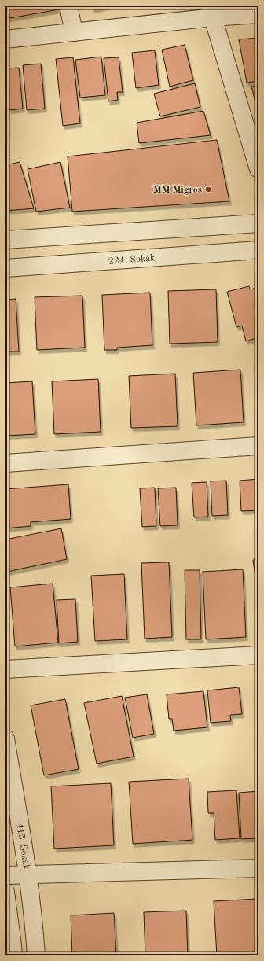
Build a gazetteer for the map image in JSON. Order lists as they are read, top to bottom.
{
  "streets": {
    "street": ["224. Sokak", "415. Sokak"]
  },
  "places": ["MM Migros"]
}
